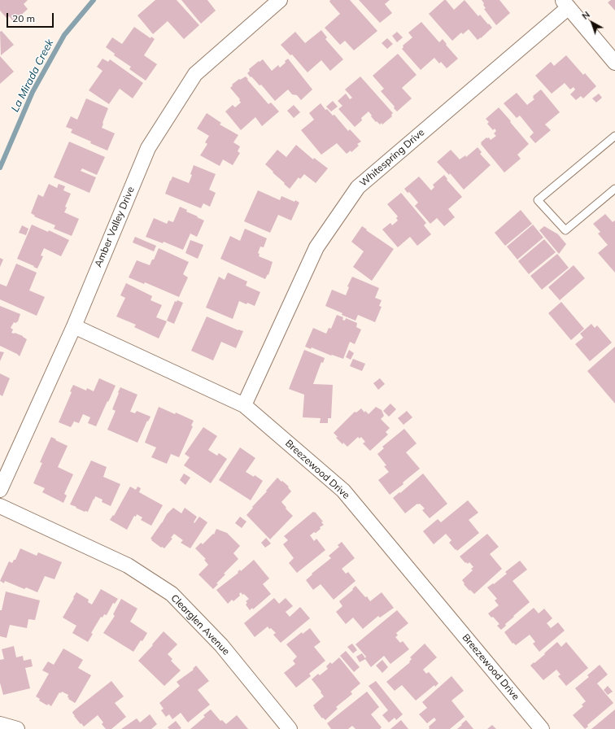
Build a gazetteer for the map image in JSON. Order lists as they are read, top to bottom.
{
  "streets": {
    "street": [
      "Whitespring Drive",
      "Amber Valley Drive",
      "Breezewood Drive",
      "Clearglen Avenue"
    ]
  },
  "crossings": [
    ["Whitespring Drive", "Breezewood Drive"],
    ["Amber Valley Drive", "Breezewood Drive"]
  ],
  "water": ["La Mirada Creek"],
  "scale_bar": "20 m",
  "north": "top left"
}
